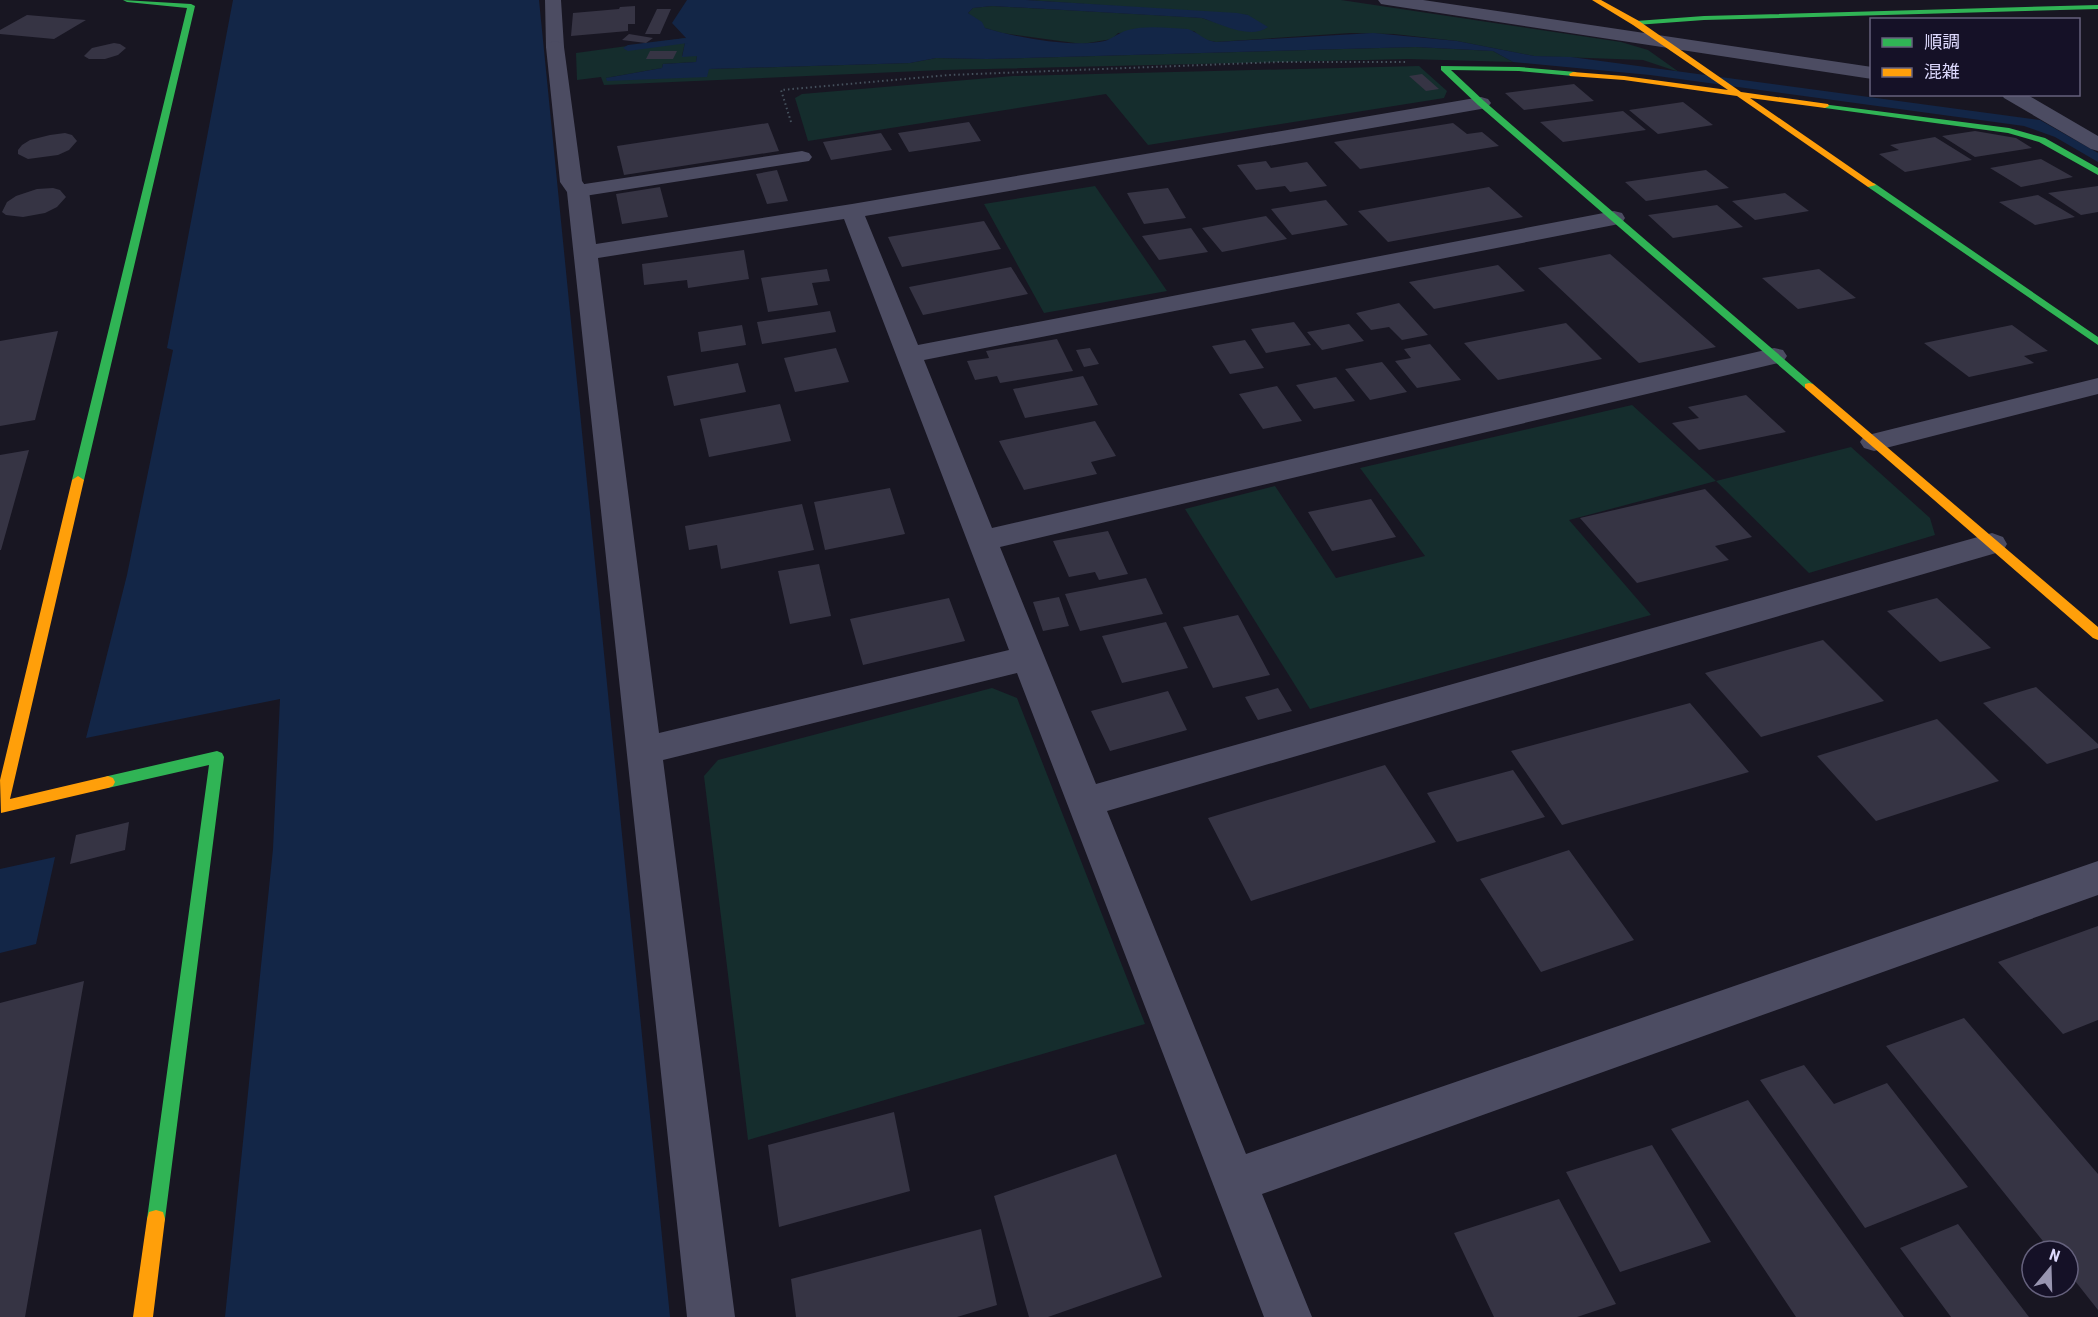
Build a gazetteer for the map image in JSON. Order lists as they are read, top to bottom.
{
  "legend": ["順調", "混雑"],
  "north": "top"
}
